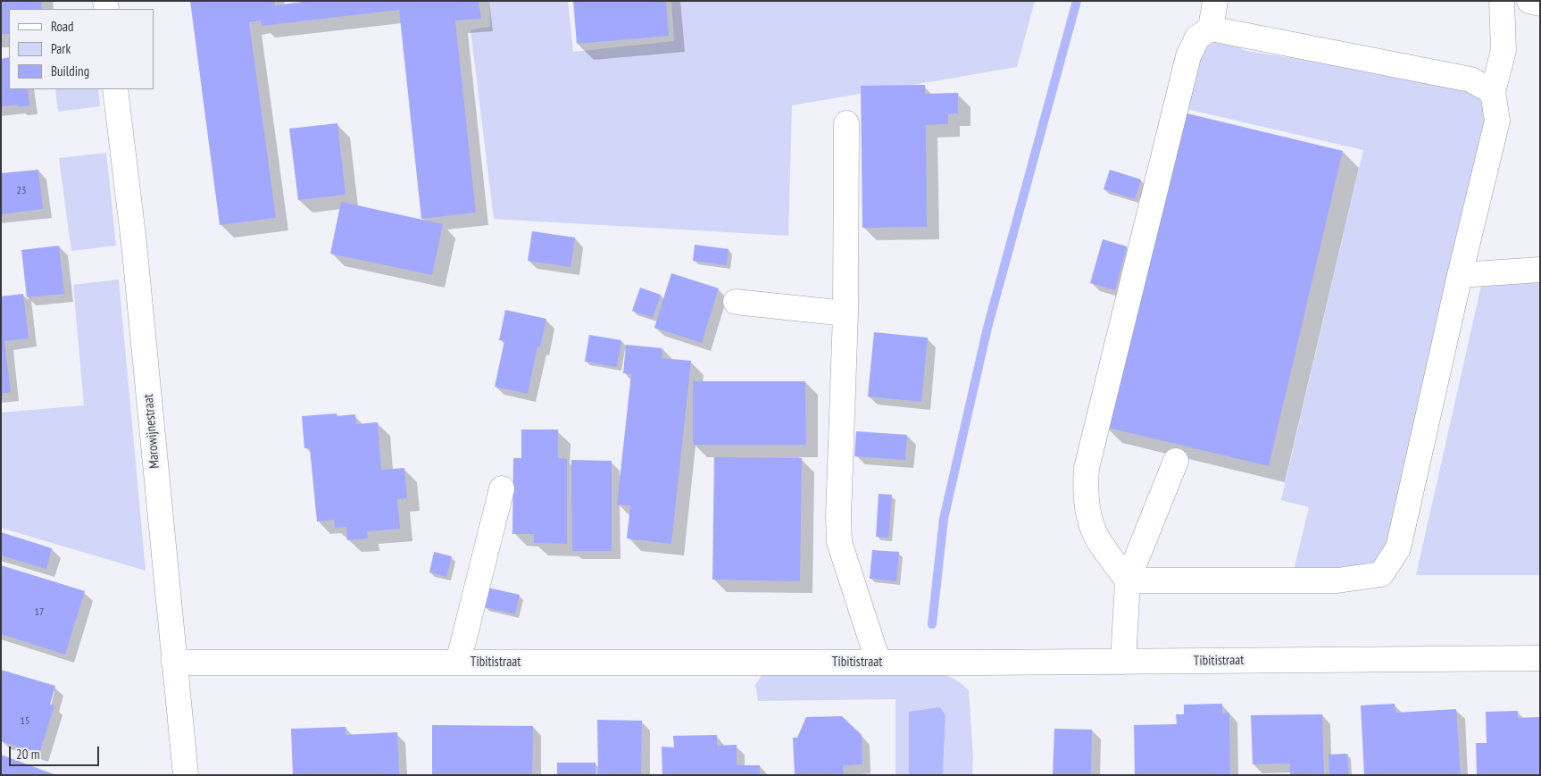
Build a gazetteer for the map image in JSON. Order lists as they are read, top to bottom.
{
  "streets": {
    "street": ["Marowijnestraat", "Tibitistraat"]
  },
  "crossings": [
    ["Marowijnestraat", "Tibitistraat"]
  ],
  "house_numbers": ["23", "17", "15"],
  "legend": ["Road", "Park", "Building"],
  "scale_bar": "20 m"
}
